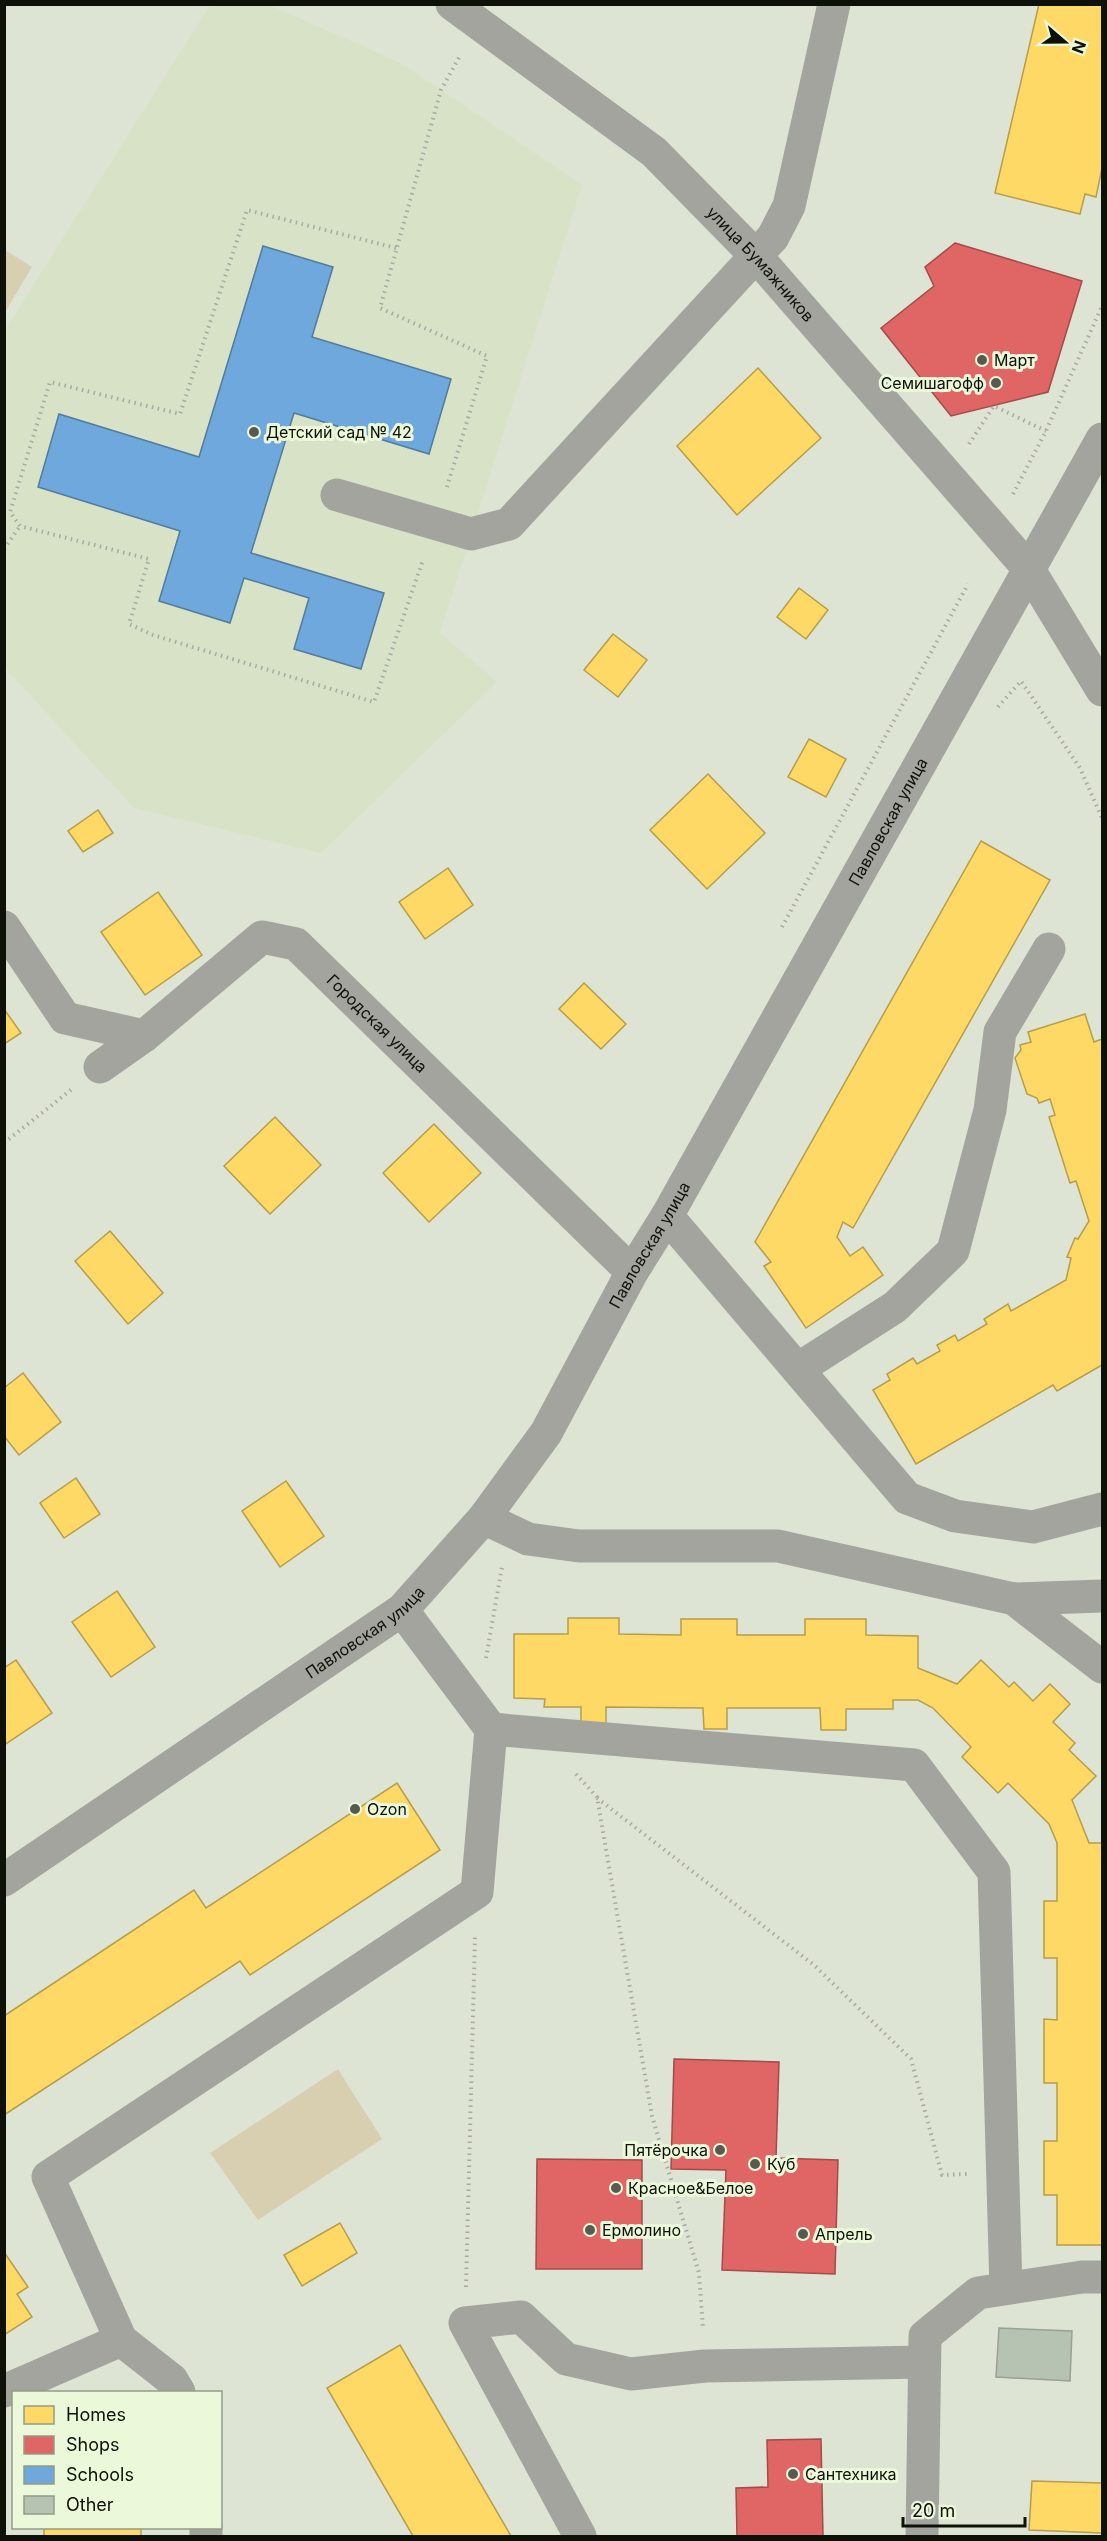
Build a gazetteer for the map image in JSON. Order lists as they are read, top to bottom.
{
  "streets": {
    "street": ["улица Бумажников", "Павловская улица", "Городская улица"]
  },
  "crossings": [
    ["улица Бумажников", "Павловская улица"],
    ["Павловская улица", "Городская улица"]
  ],
  "places": [
    "Март",
    "Семишагофф",
    "Детский сад № 42",
    "Ozon",
    "Пятёрочка",
    "Куб",
    "Красное&Белое",
    "Ермолино",
    "Апрель",
    "Сантехника"
  ],
  "legend": [
    "Homes",
    "Shops",
    "Schools",
    "Other"
  ],
  "scale_bar": "20 m",
  "north": "right"
}
